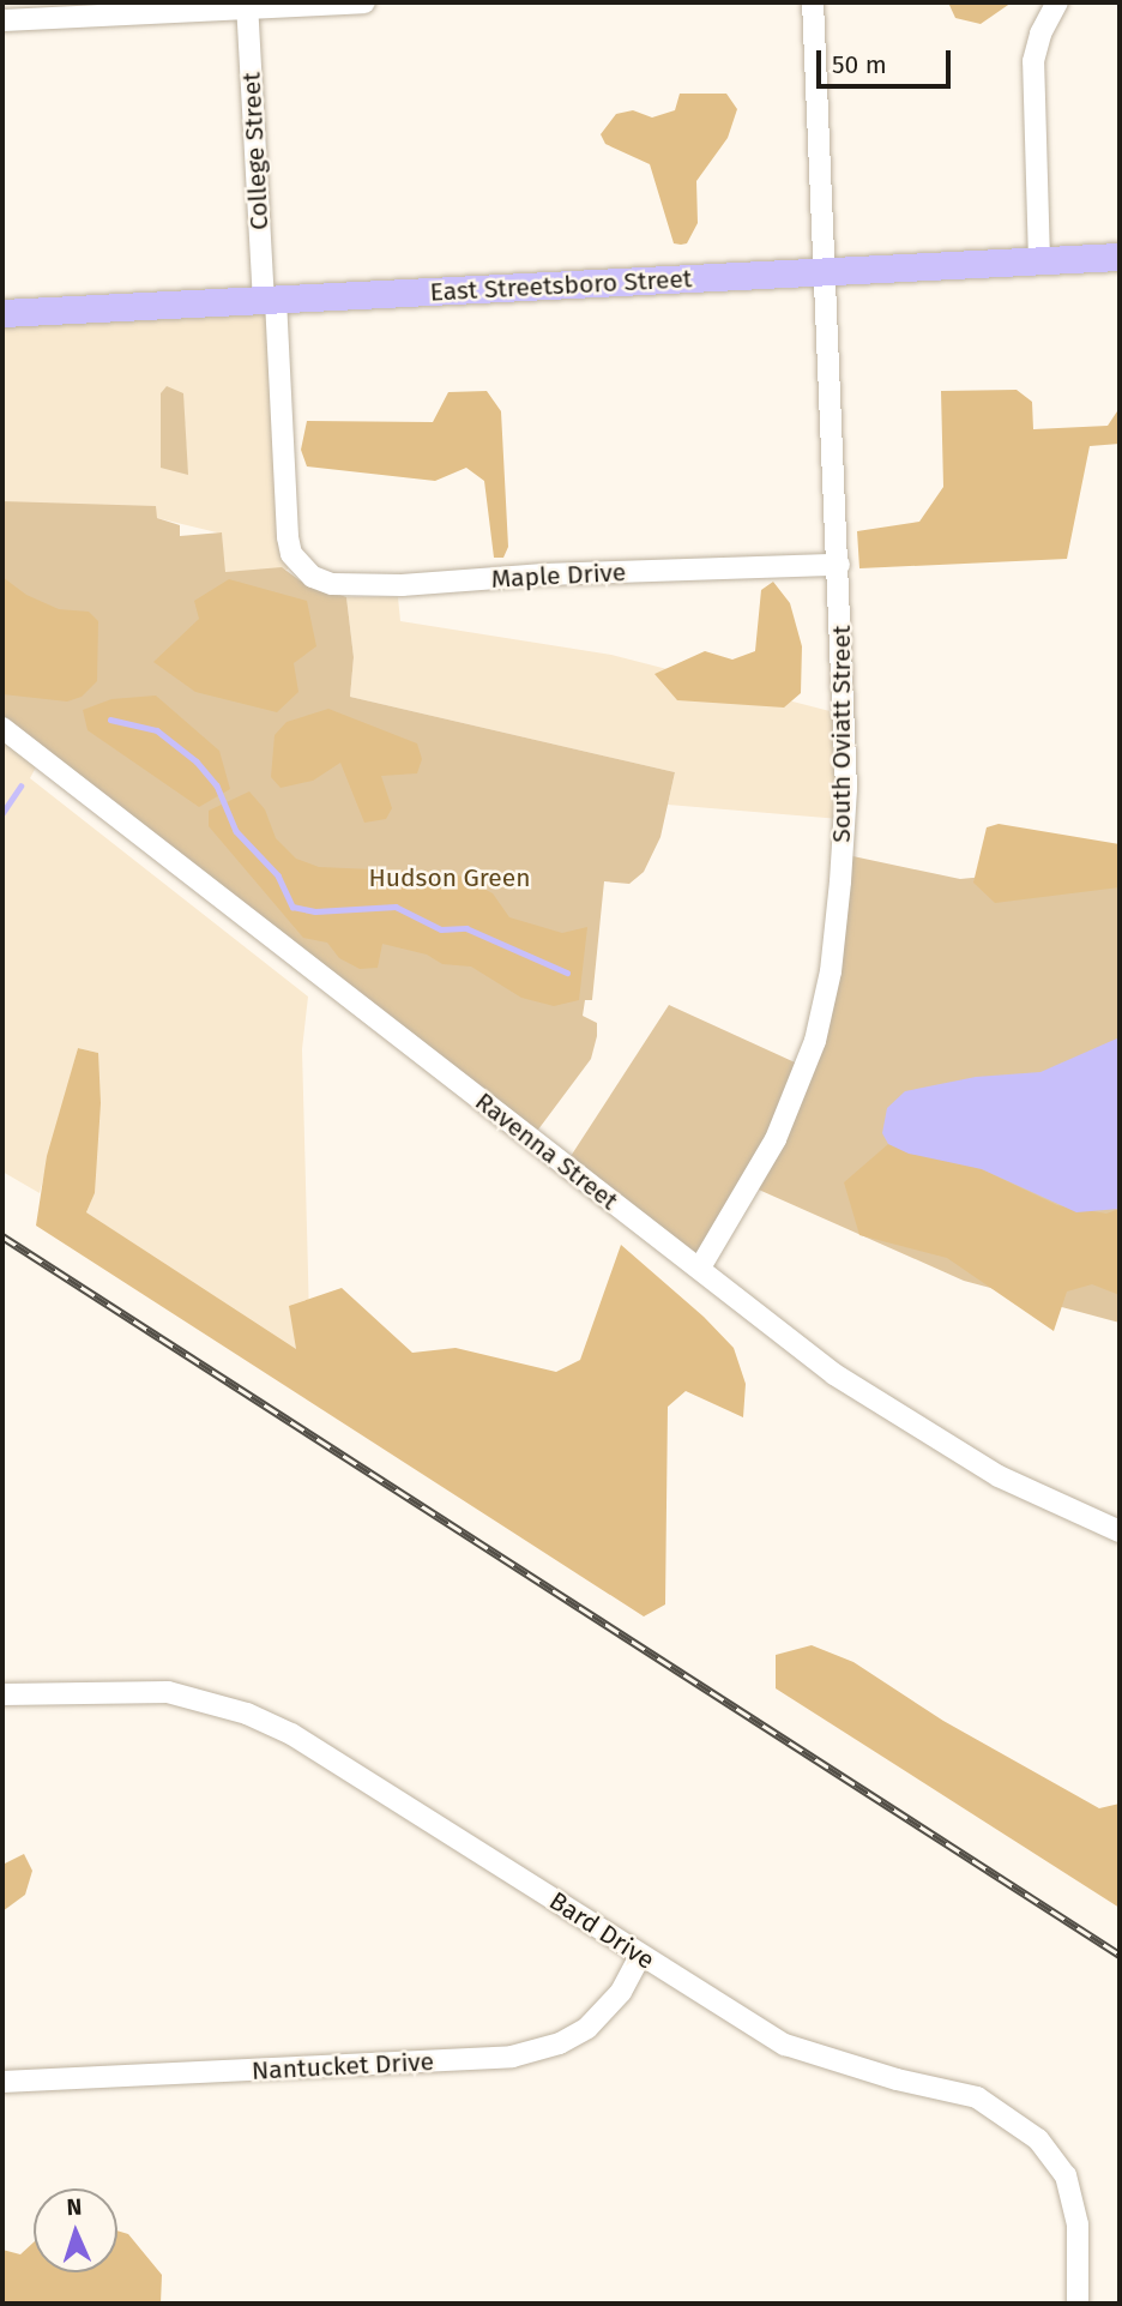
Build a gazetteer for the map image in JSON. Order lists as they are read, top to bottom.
{
  "streets": {
    "main road": ["East Streetsboro Street"],
    "street": [
      "College Street",
      "Maple Drive",
      "South Oviatt Street",
      "Ravenna Street",
      "Bard Drive",
      "Nantucket Drive"
    ]
  },
  "crossings": [
    ["College Street", "East Streetsboro Street"],
    ["College Street", "Maple Drive"],
    ["East Streetsboro Street", "South Oviatt Street"],
    ["Maple Drive", "South Oviatt Street"],
    ["South Oviatt Street", "Ravenna Street"],
    ["Bard Drive", "Nantucket Drive"]
  ],
  "parks": ["Hudson Green"],
  "scale_bar": "50 m",
  "north": "top"
}
